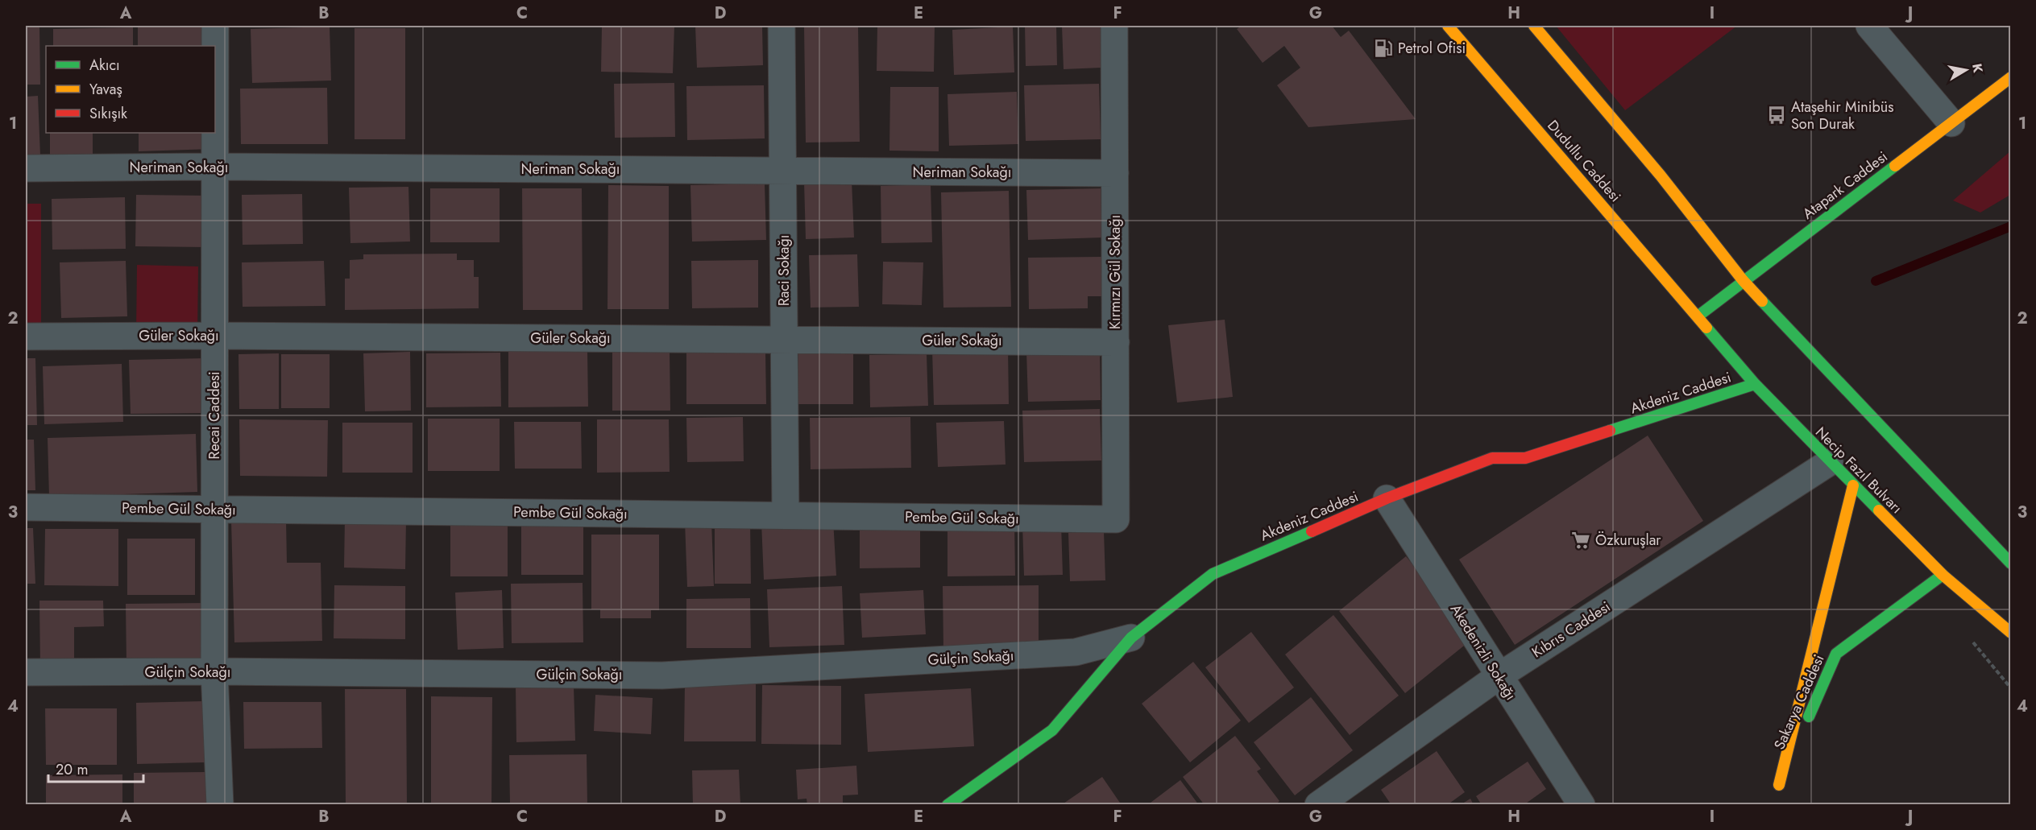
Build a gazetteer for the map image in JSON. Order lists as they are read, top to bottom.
{
  "streets": {
    "street": [
      "Dudullu Caddesi",
      "Neriman Sokağı",
      "Atapark Caddesi",
      "Raci Sokağı",
      "Kırmızı Gül Sokağı",
      "Güler Sokağı",
      "Akdeniz Caddesi",
      "Recai Caddesi",
      "Necip Fazıl Bulvarı",
      "Pembe Gül Sokağı",
      "Kıbrıs Caddesi",
      "Akedenizli Sokağı",
      "Gülçin Sokağı",
      "Sakarya Caddesi"
    ]
  },
  "crossings": [
    ["Dudullu Caddesi", "Atapark Caddesi"],
    ["Dudullu Caddesi", "Necip Fazıl Bulvarı"],
    ["Neriman Sokağı", "Raci Sokağı"],
    ["Neriman Sokağı", "Kırmızı Gül Sokağı"],
    ["Neriman Sokağı", "Recai Caddesi"],
    ["Atapark Caddesi", "Necip Fazıl Bulvarı"],
    ["Raci Sokağı", "Güler Sokağı"],
    ["Raci Sokağı", "Pembe Gül Sokağı"],
    ["Kırmızı Gül Sokağı", "Güler Sokağı"],
    ["Kırmızı Gül Sokağı", "Pembe Gül Sokağı"],
    ["Güler Sokağı", "Recai Caddesi"],
    ["Akdeniz Caddesi", "Necip Fazıl Bulvarı"],
    ["Akdeniz Caddesi", "Akedenizli Sokağı"],
    ["Akdeniz Caddesi", "Gülçin Sokağı"],
    ["Recai Caddesi", "Pembe Gül Sokağı"],
    ["Recai Caddesi", "Gülçin Sokağı"],
    ["Necip Fazıl Bulvarı", "Kıbrıs Caddesi"],
    ["Necip Fazıl Bulvarı", "Sakarya Caddesi"],
    ["Kıbrıs Caddesi", "Akedenizli Sokağı"]
  ],
  "places": {
    "fuel station": ["Petrol Ofisi"],
    "bus stop": ["Ataşehir Minibüs Son Durak"],
    "supermarket": ["Özkuruşlar"]
  },
  "legend": ["Akıcı", "Yavaş", "Sıkışık"],
  "scale_bar": "20 m",
  "north": "right",
  "grid": {
    "columns": [
      "A",
      "B",
      "C",
      "D",
      "E",
      "F",
      "G",
      "H",
      "I",
      "J"
    ],
    "rows": [
      "1",
      "2",
      "3",
      "4"
    ]
  }
}
